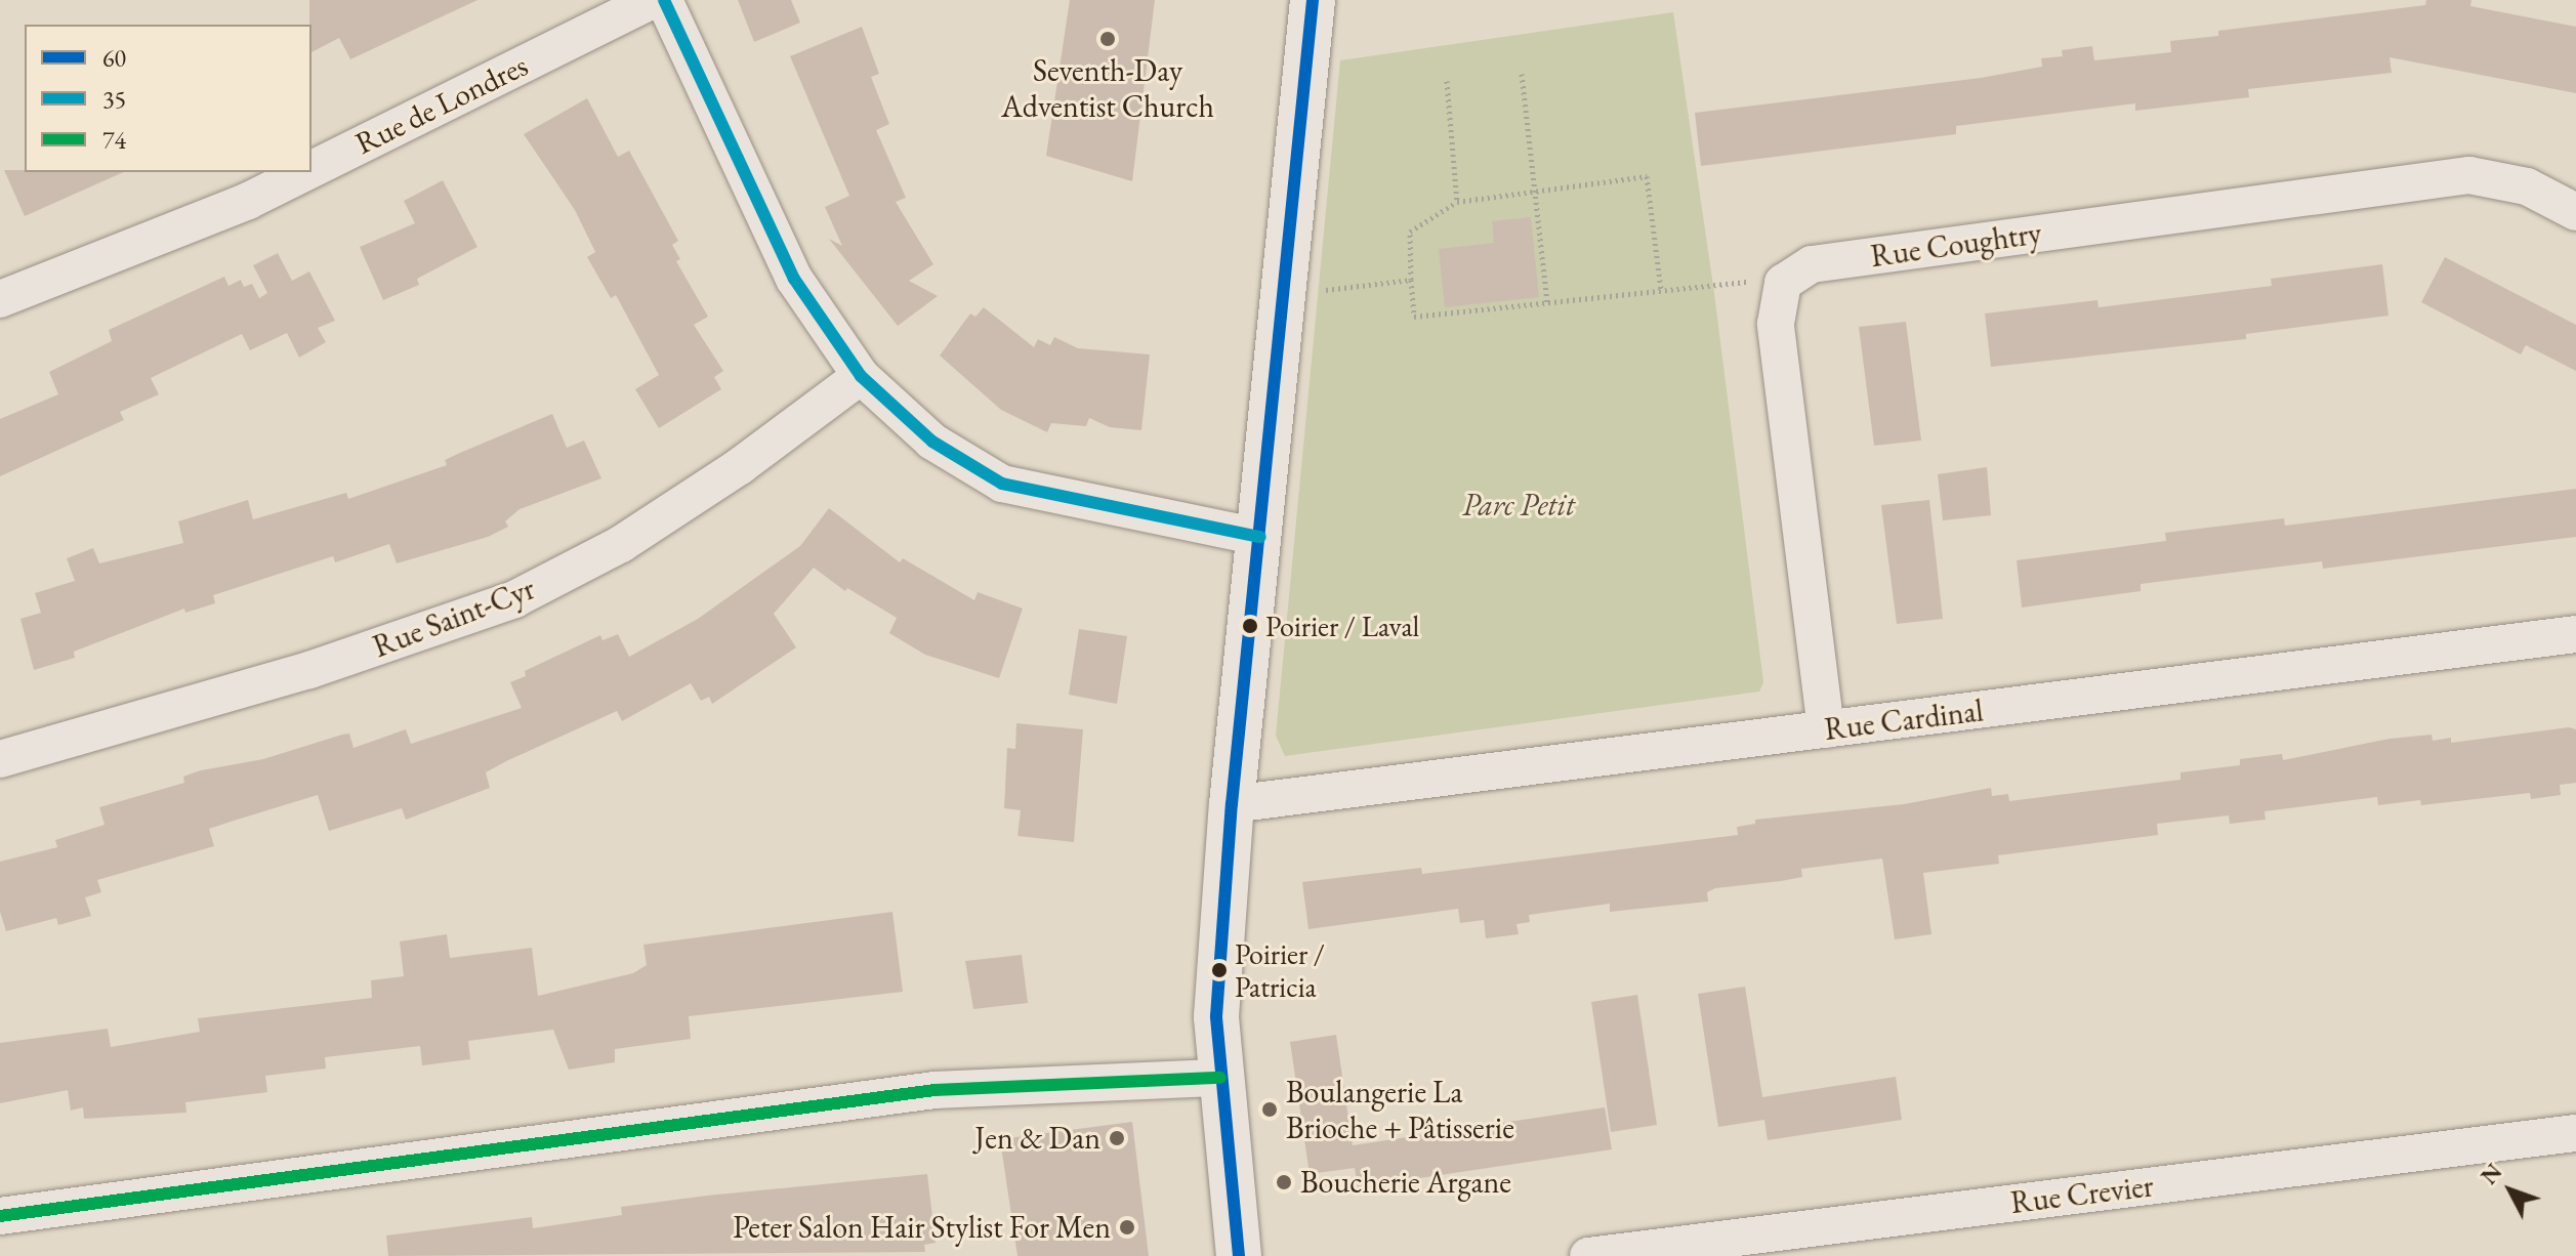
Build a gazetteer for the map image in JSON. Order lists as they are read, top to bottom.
{
  "streets": {
    "street": [
      "Rue de Londres",
      "Rue Coughtry",
      "Rue Saint-Cyr",
      "Rue Cardinal",
      "Rue Crevier"
    ]
  },
  "parks": ["Parc Petit"],
  "places": [
    "Seventh-Day Adventist Church",
    "Poirier / Laval",
    "Poirier / Patricia",
    "Boulangerie La Brioche + Pâtisserie",
    "Jen & Dan",
    "Boucherie Argane",
    "Peter Salon Hair Stylist For Men"
  ],
  "lines": ["transit line 60", "transit line 35", "transit line 74"],
  "legend": ["60", "35", "74"],
  "north": "top left"
}
